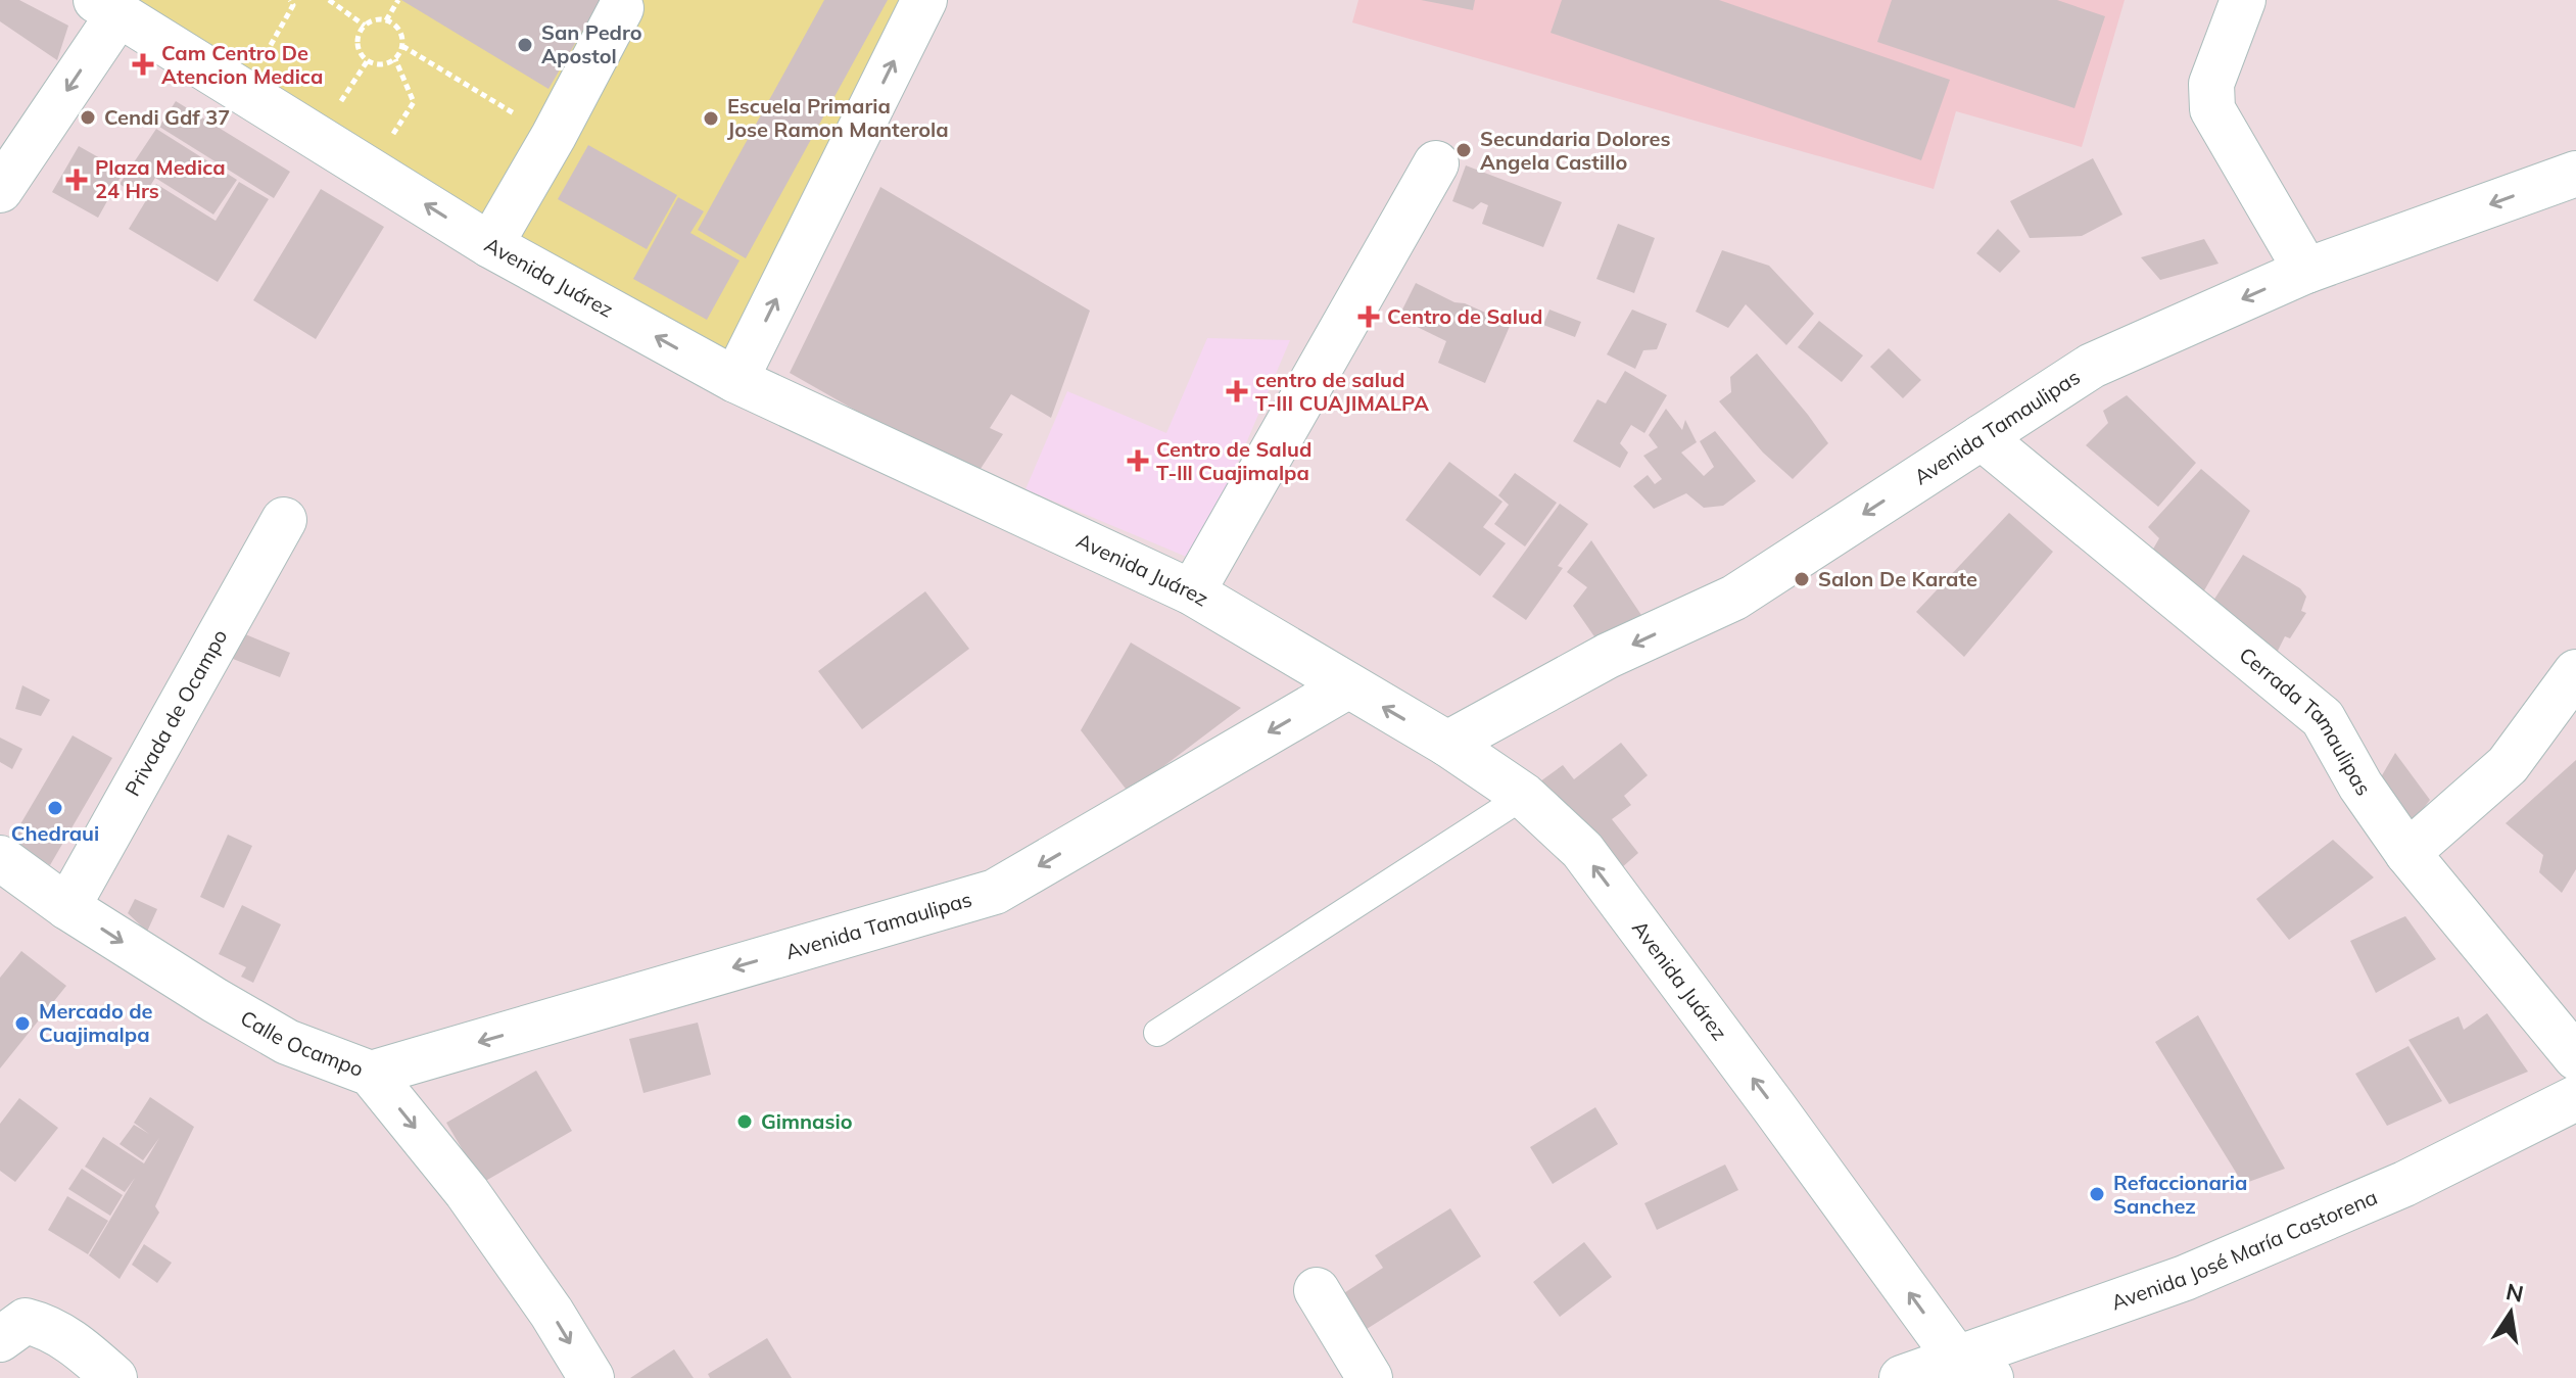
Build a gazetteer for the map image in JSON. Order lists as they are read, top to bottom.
{
  "streets": {
    "street": [
      "Avenida Juárez",
      "Avenida Tamaulipas",
      "Privada de Ocampo",
      "Cerrada Tamaulipas",
      "Calle Ocampo",
      "Avenida José María Castorena"
    ]
  },
  "crossings": [
    ["Avenida Juárez", "Avenida Tamaulipas"],
    ["Avenida Juárez", "Avenida José María Castorena"],
    ["Avenida Tamaulipas", "Cerrada Tamaulipas"],
    ["Avenida Tamaulipas", "Calle Ocampo"],
    ["Privada de Ocampo", "Calle Ocampo"]
  ],
  "one_way": ["Avenida Juárez", "Avenida Tamaulipas", "Calle Ocampo"],
  "places": {
    "other": [
      "San Pedro Apostol",
      "Cendi Gdf 37",
      "Escuela Primaria Jose Ramon Manterola",
      "Secundaria Dolores Angela Castillo",
      "Salon De Karate",
      "Chedraui",
      "Mercado de Cuajimalpa",
      "Gimnasio",
      "Refaccionaria Sanchez"
    ],
    "health": [
      "Cam Centro De Atencion Medica",
      "Plaza Medica 24 Hrs",
      "Centro de Salud",
      "centro de salud T-III CUAJIMALPA",
      "Centro de Salud T-lll Cuajimalpa"
    ]
  },
  "north": "top"
}
